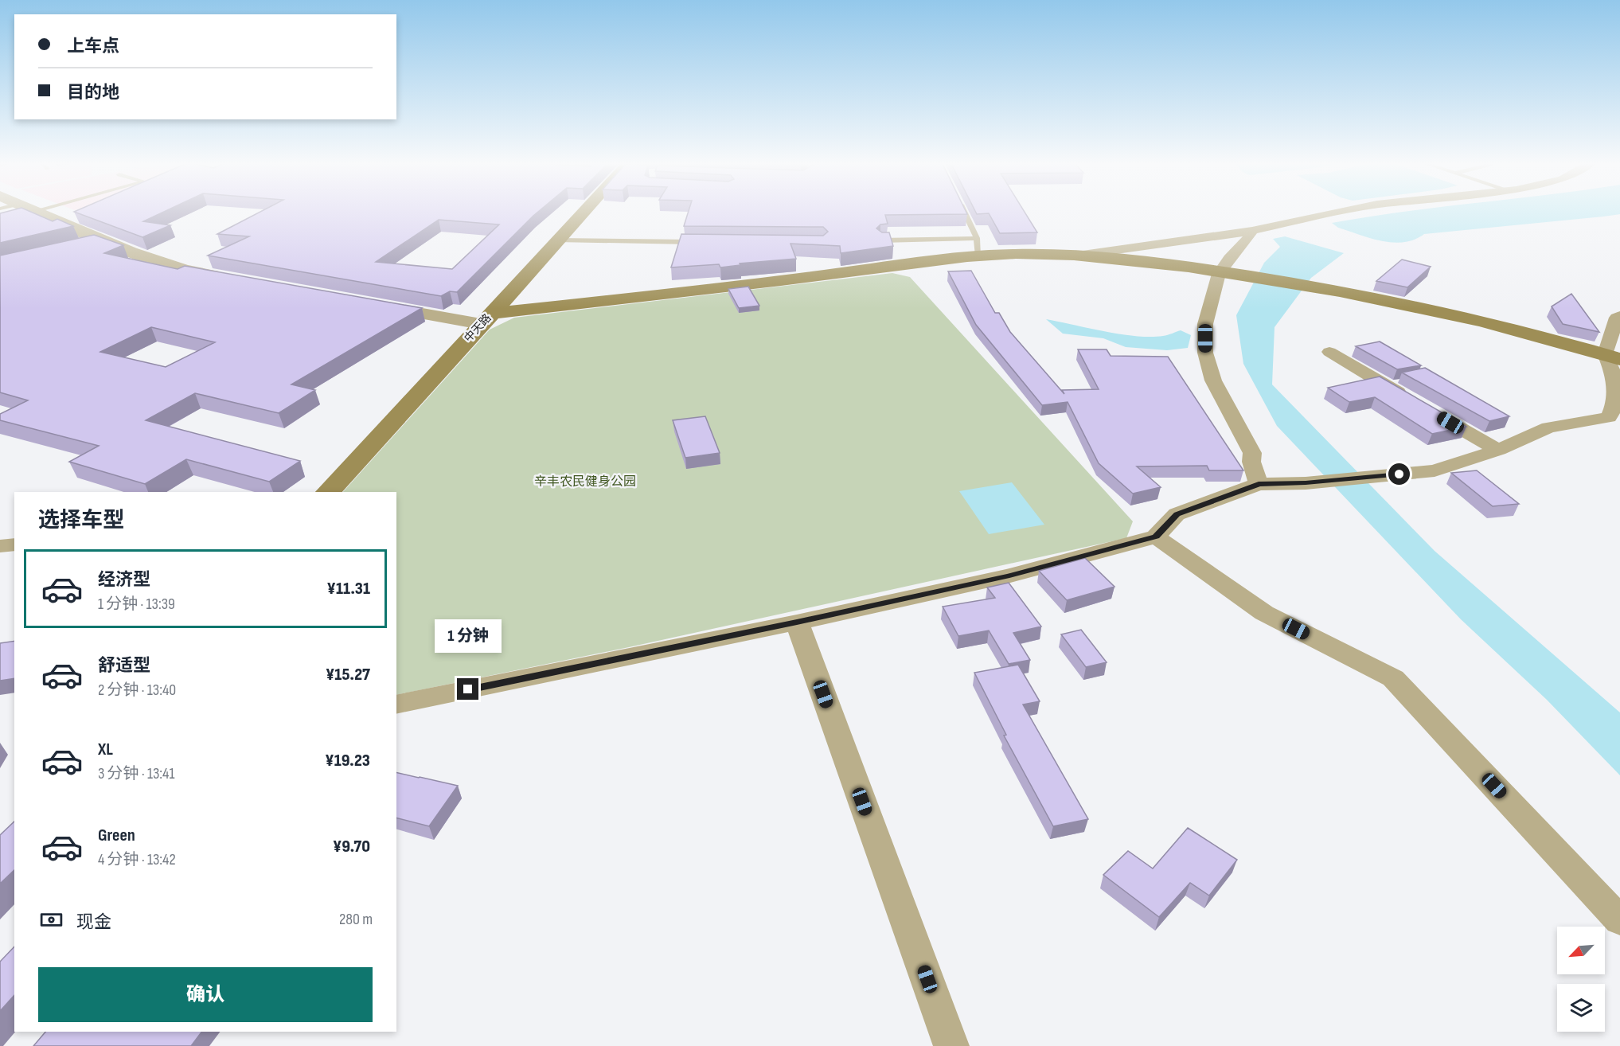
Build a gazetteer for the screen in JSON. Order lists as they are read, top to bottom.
{
  "streets": {
    "main road": ["中天路"]
  },
  "parks": ["辛丰农民健身公园"],
  "north": "bottom left",
  "page": {
    "banner": ["上车点", "目的地"],
    "heading": "选择车型",
    "list": [
      {
        "name": "经济型",
        "note": "1 分钟 · 13:39",
        "value": "¥11.31"
      },
      {
        "name": "舒适型",
        "note": "2 分钟 · 13:40",
        "value": "¥15.27"
      },
      {
        "name": "XL",
        "note": "3 分钟 · 13:41",
        "value": "¥19.23"
      },
      {
        "name": "Green",
        "note": "4 分钟 · 13:42",
        "value": "¥9.70"
      }
    ],
    "bubble": "1 分钟",
    "pay": ["现金", "280 m"],
    "buttons": "确认"
  }
}
